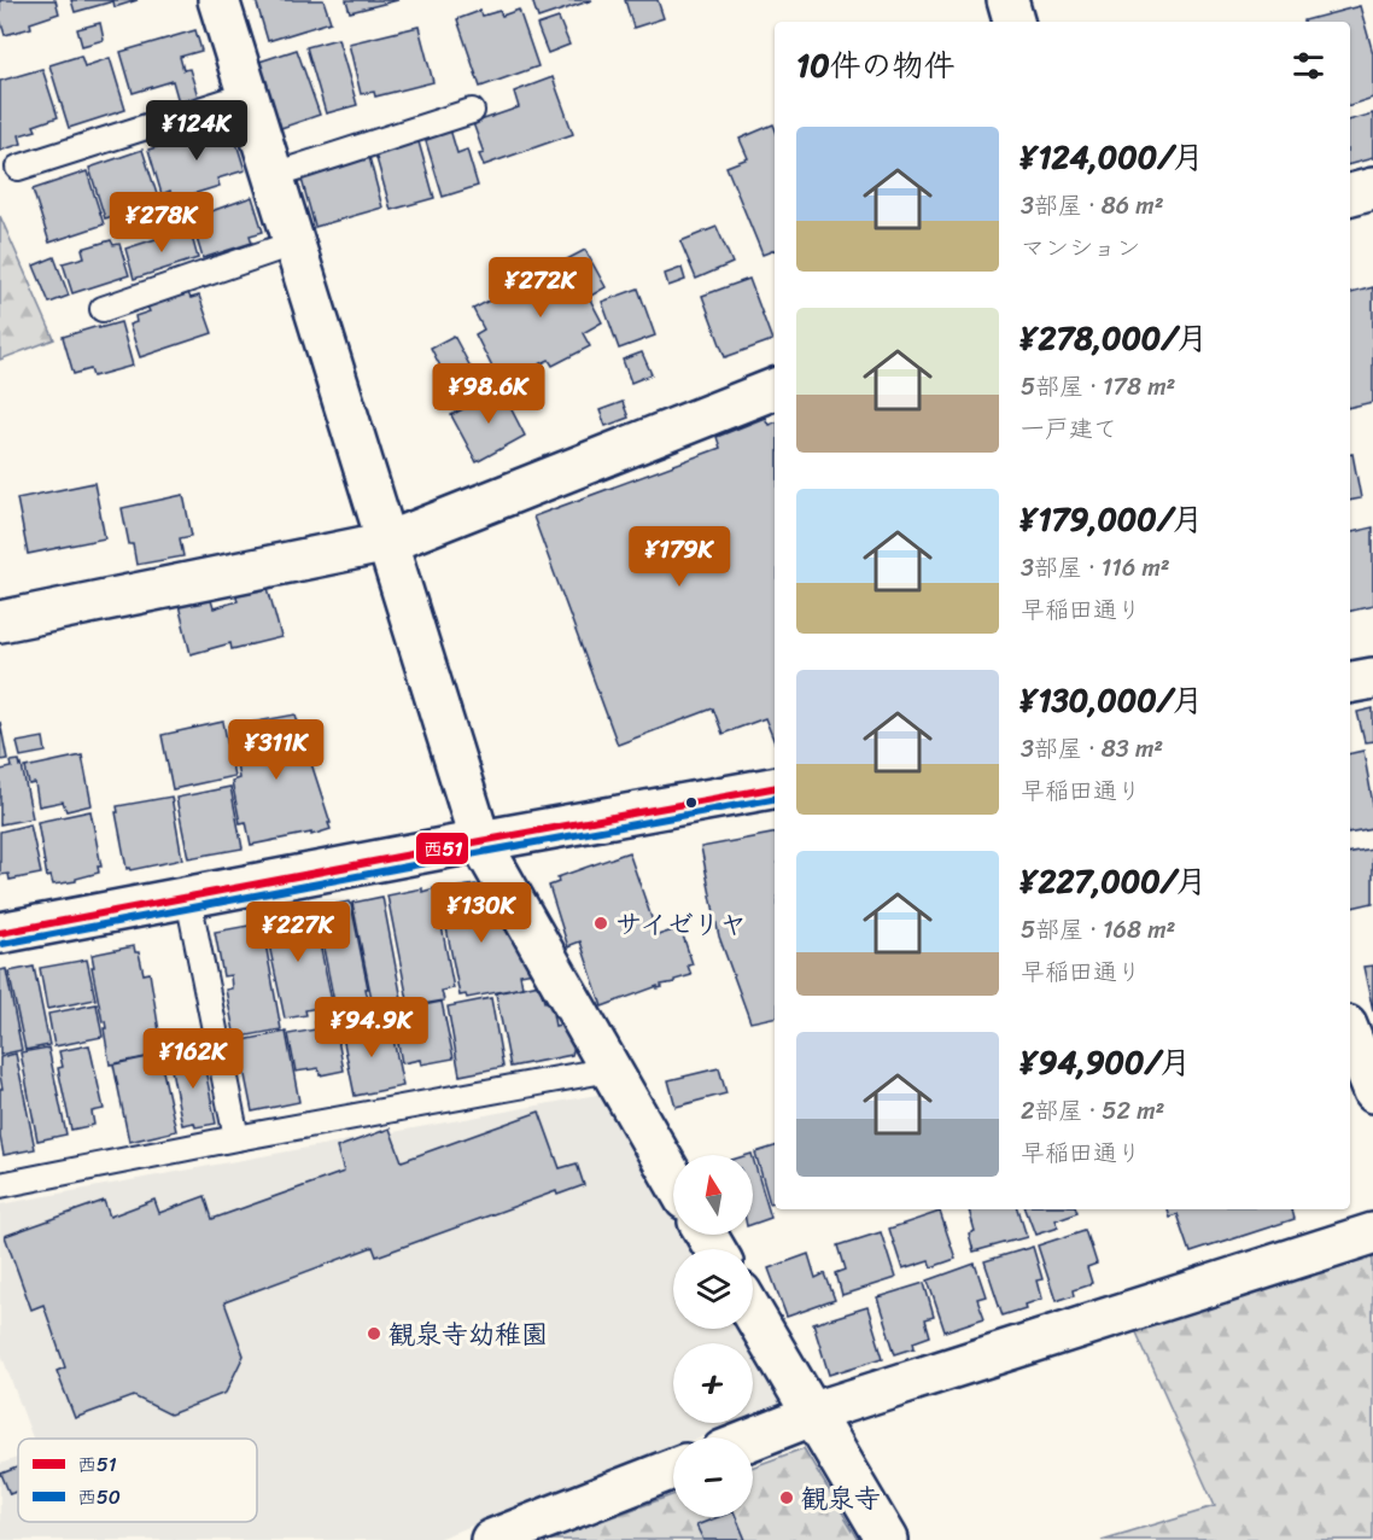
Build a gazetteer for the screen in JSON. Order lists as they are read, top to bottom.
{
  "places": ["サイゼリヤ", "観泉寺幼稚園", "観泉寺"],
  "lines": ["transit line 西51", "transit line 西50"],
  "legend": ["西51", "西50"],
  "north": "top",
  "page": {
    "heading": "10件の物件",
    "price": [
      "¥124K",
      "¥278K",
      "¥272K",
      "¥98.6K",
      "¥179K",
      "¥311K",
      "¥130K",
      "¥227K",
      "¥94.9K",
      "¥162K"
    ],
    "list": [
      {
        "name": "¥124,000/月",
        "note": "3部屋 · 86 m² · マンション"
      },
      {
        "name": "¥278,000/月",
        "note": "5部屋 · 178 m² · 一戸建て"
      },
      {
        "name": "¥179,000/月",
        "note": "3部屋 · 116 m² · 早稲田通り"
      },
      {
        "name": "¥130,000/月",
        "note": "3部屋 · 83 m² · 早稲田通り"
      },
      {
        "name": "¥227,000/月",
        "note": "5部屋 · 168 m² · 早稲田通り"
      },
      {
        "name": "¥94,900/月",
        "note": "2部屋 · 52 m² · 早稲田通り"
      }
    ],
    "map_buttons": ["+", "−"]
  }
}
